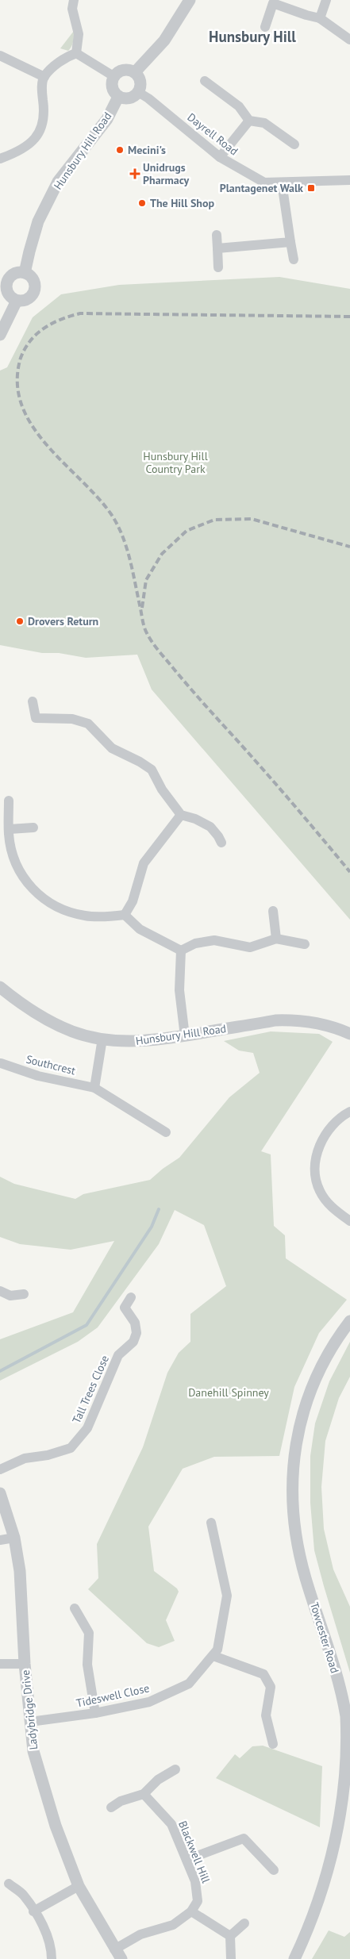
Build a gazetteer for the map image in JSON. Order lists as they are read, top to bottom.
{
  "streets": {
    "street": [
      "Dayrell Road",
      "Hunsbury Hill Road",
      "Southcrest",
      "Tall Trees Close",
      "Towcester Road",
      "Tideswell Close",
      "Ladybridge Drive",
      "Blackwell Hill"
    ]
  },
  "crossings": [
    ["Dayrell Road", "Hunsbury Hill Road"],
    ["Tideswell Close", "Ladybridge Drive"]
  ],
  "districts": ["Hunsbury Hill"],
  "parks": ["Hunsbury Hill Country Park", "Danehill Spinney"],
  "places": {
    "other": ["Mecini's", "The Hill Shop", "Drovers Return"],
    "health": ["Unidrugs Pharmacy"],
    "transit": ["Plantagenet Walk"]
  }
}
